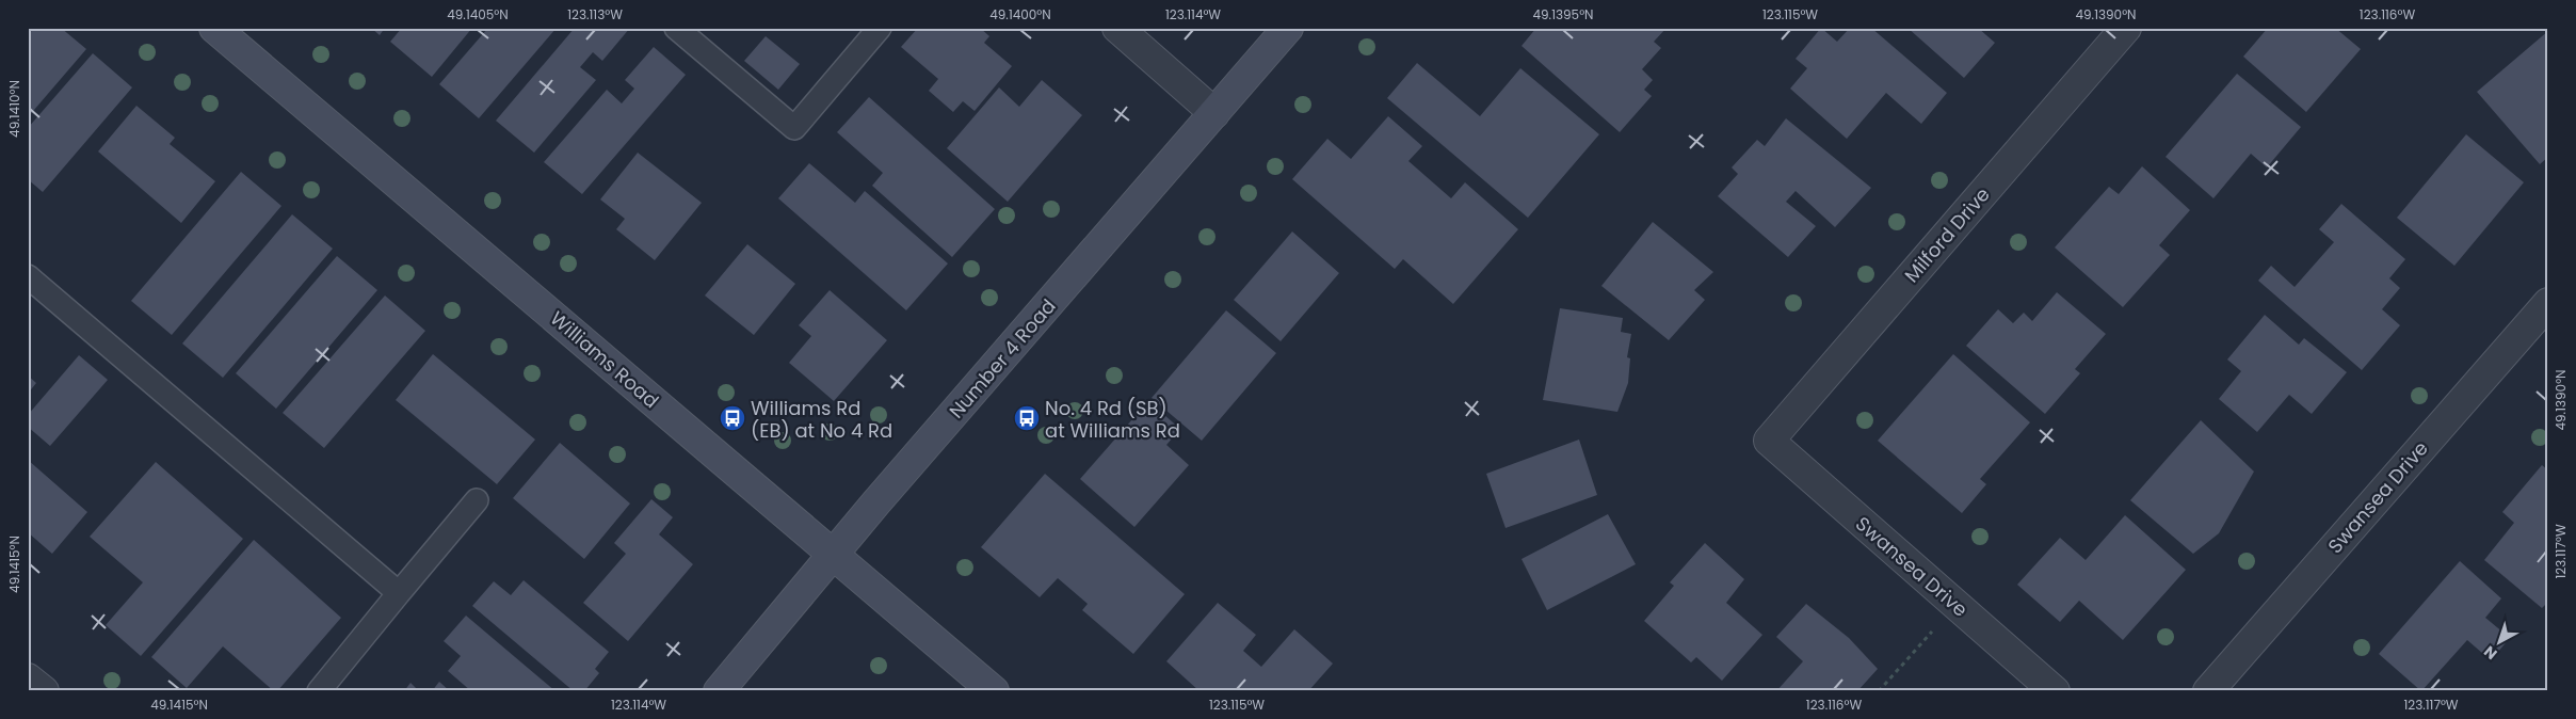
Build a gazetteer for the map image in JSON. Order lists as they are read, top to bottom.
{
  "streets": {
    "street": [
      "Milford Drive",
      "Number 4 Road",
      "Williams Road",
      "Swansea Drive"
    ]
  },
  "crossings": [
    ["Milford Drive", "Swansea Drive"],
    ["Number 4 Road", "Williams Road"]
  ],
  "places": {
    "bus stop": ["Williams Rd (EB) at No 4 Rd", "No. 4 Rd (SB) at Williams Rd"]
  },
  "north": "bottom left",
  "coordinates": [
    "49.1405°N",
    "123.113°W",
    "49.1400°N",
    "123.114°W",
    "49.1395°N",
    "123.115°W",
    "49.1390°N",
    "123.116°W",
    "49.1410°N",
    "123.117°W",
    "49.1415°N"
  ]
}
